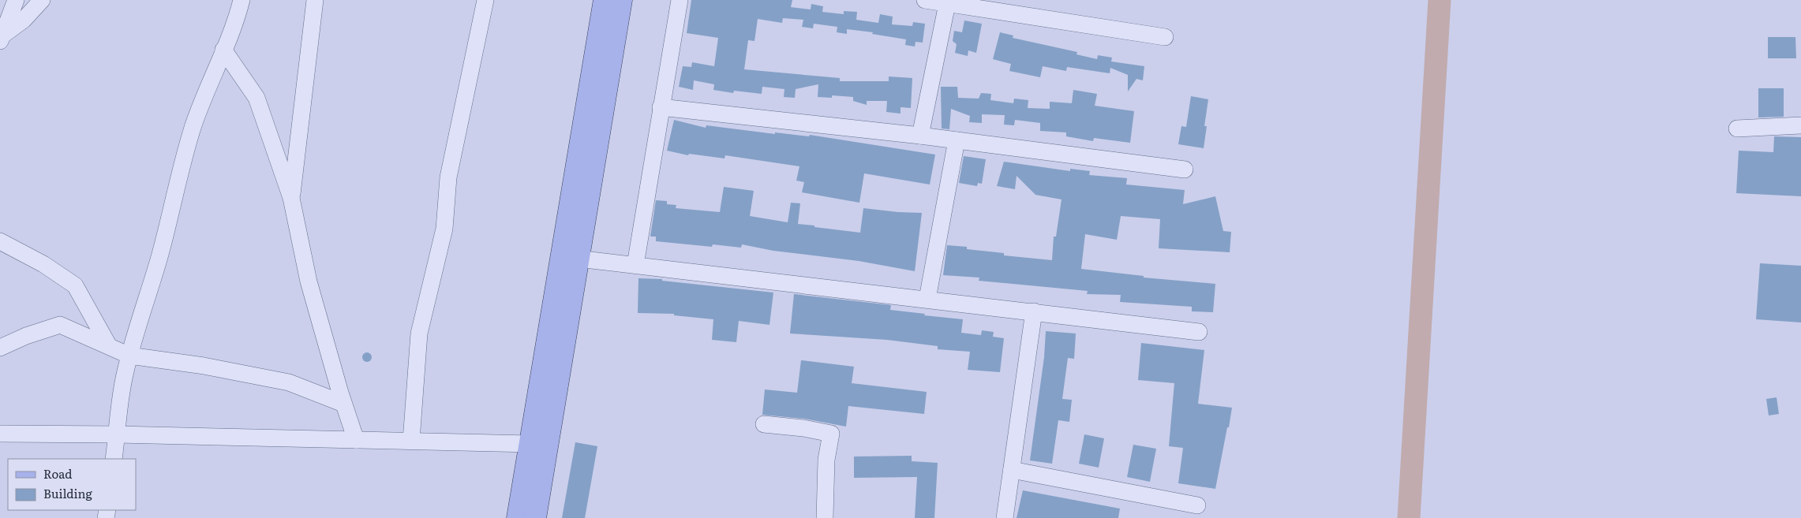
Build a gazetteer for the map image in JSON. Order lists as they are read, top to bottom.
{
  "legend": ["Road", "Building"]
}
